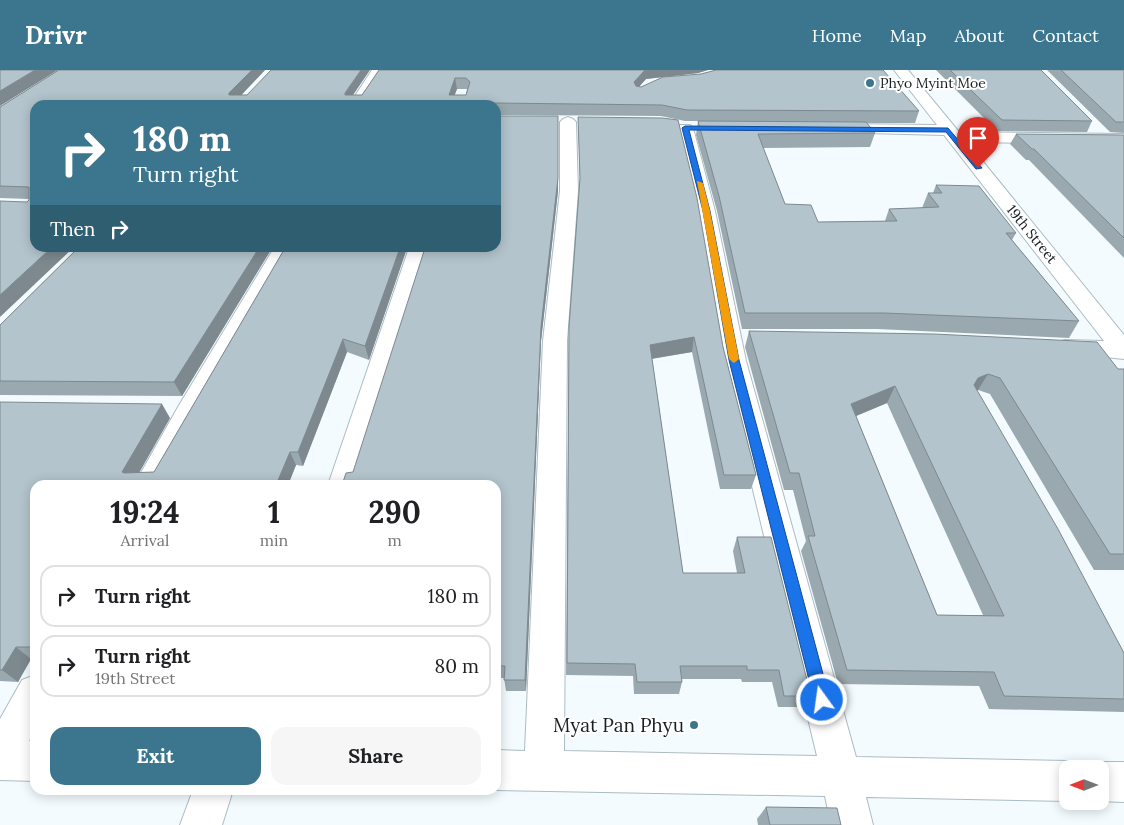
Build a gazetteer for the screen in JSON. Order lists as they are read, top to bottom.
{
  "streets": {
    "street": ["19th Street"]
  },
  "places": ["Phyo Myint Moe", "Myat Pan Phyu"],
  "north": "left",
  "page": {
    "header": "Drivr",
    "nav": [
      "Home",
      "Map",
      "About",
      "Contact"
    ],
    "turn": ["180 m", "Turn right"],
    "then": "Then",
    "eta": [
      "19:24",
      "Arrival",
      "1",
      "min",
      "290",
      "m"
    ],
    "list": [
      {
        "name": "Turn right",
        "value": "180 m"
      },
      {
        "name": "Turn right",
        "note": "19th Street",
        "value": "80 m"
      }
    ],
    "buttons": ["Exit", "Share"]
  }
}
